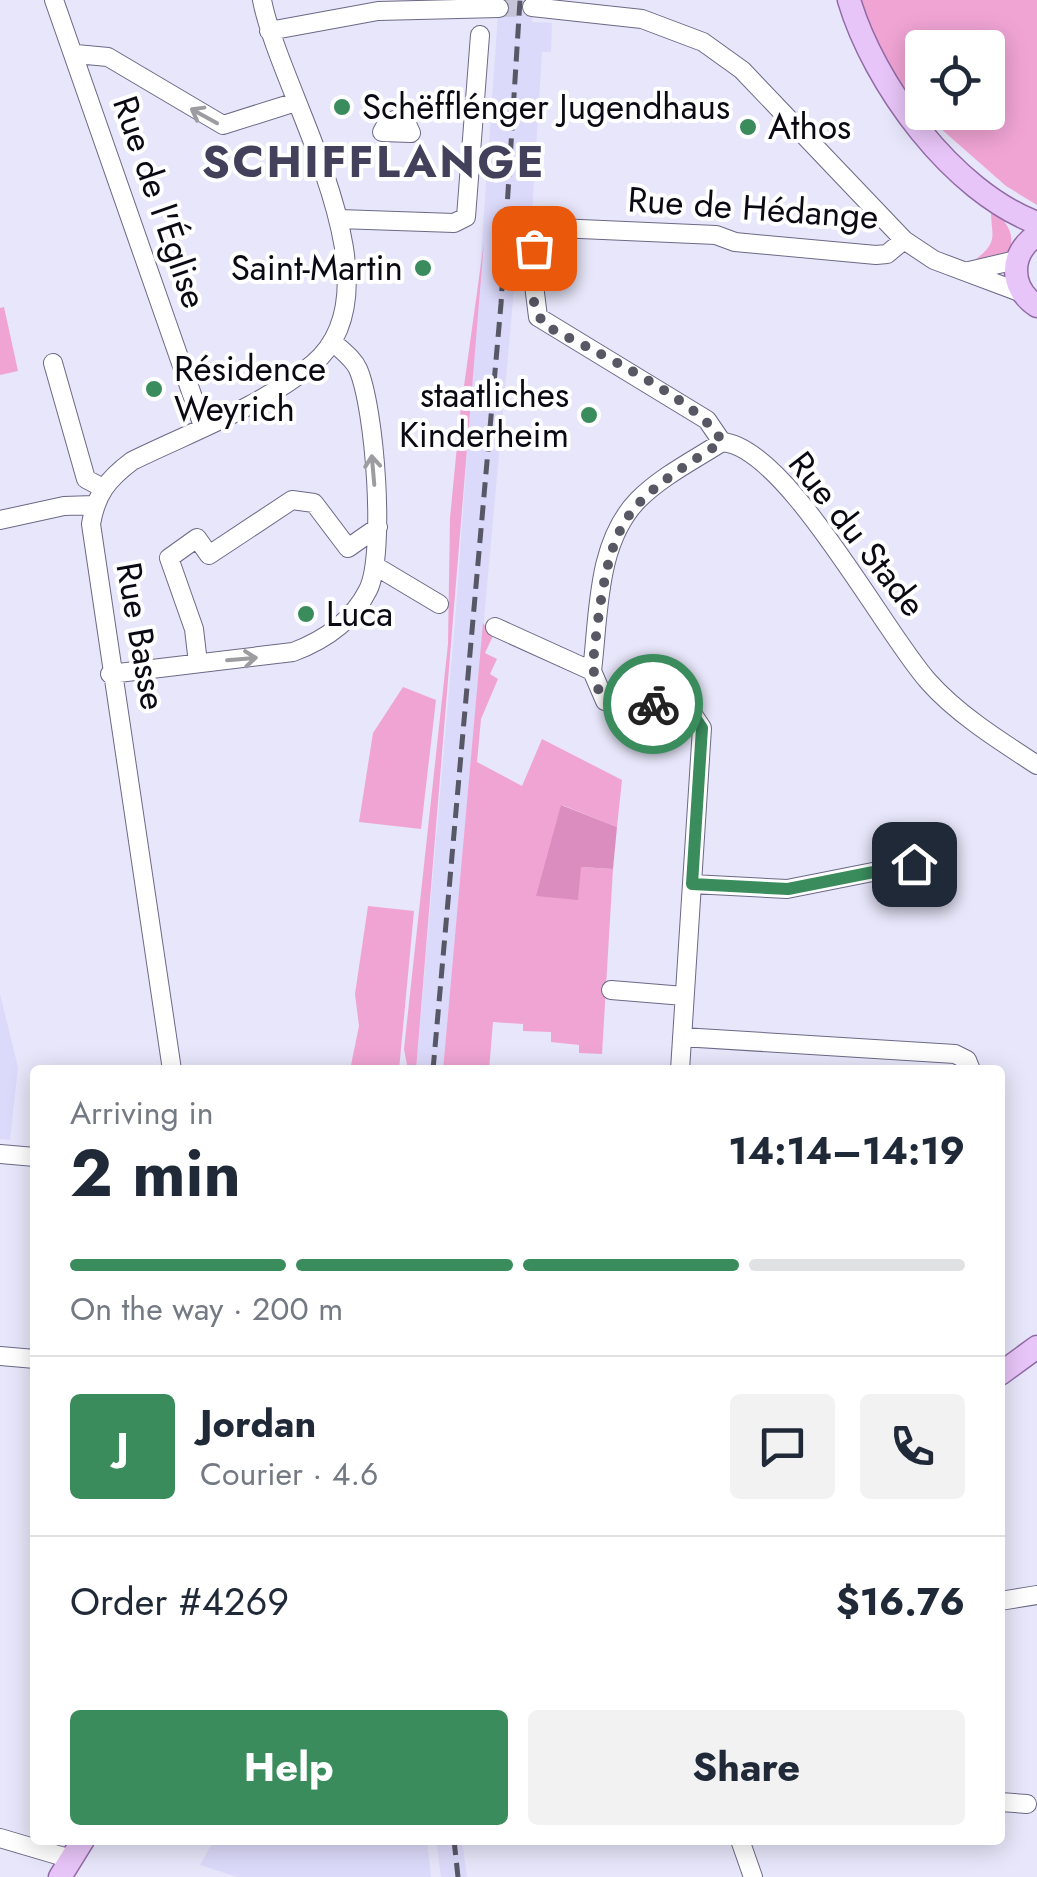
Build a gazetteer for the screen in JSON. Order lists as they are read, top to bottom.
{
  "streets": {
    "street": [
      "Rue de l'Église",
      "Rue de Hédange",
      "Rue du Stade",
      "Rue Basse"
    ]
  },
  "crossings": [
    ["Rue de Hédange", "Rue du Stade"]
  ],
  "districts": ["SCHIFFLANGE"],
  "places": [
    "Schëfflénger Jugendhaus",
    "Athos",
    "Saint-Martin",
    "Résidence Weyrich",
    "staatliches Kinderheim",
    "Luca"
  ],
  "page": {
    "heading": ["2 min", "Arriving in", "14:14–14:19"],
    "panel": [
      "Jordan",
      "Courier · 4.6",
      "Order #4269",
      "$16.76"
    ],
    "bar": "On the way · 200 m",
    "round": "J",
    "buttons": ["Help", "Share"]
  }
}
